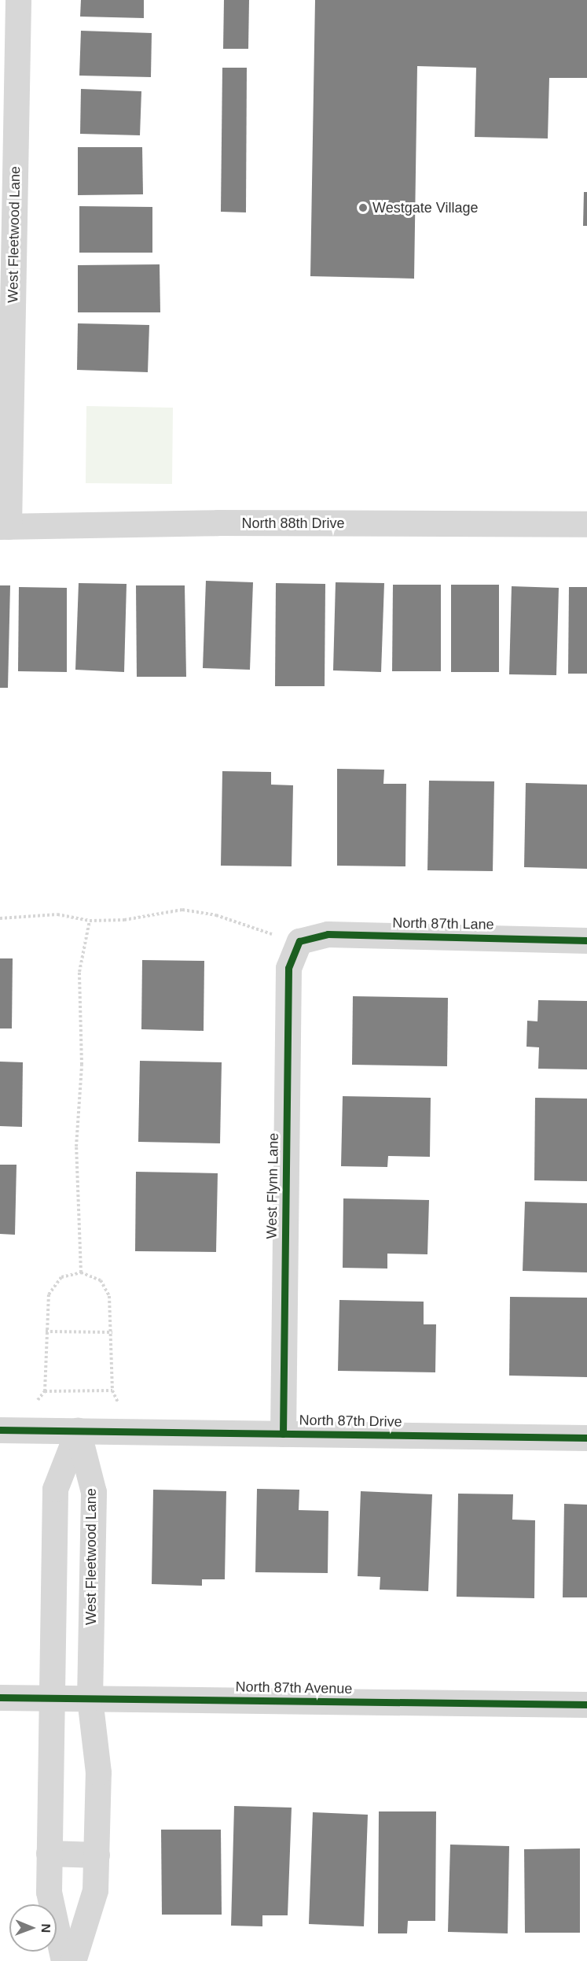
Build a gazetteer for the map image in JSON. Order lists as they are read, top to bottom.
{
  "streets": {
    "street": [
      "West Fleetwood Lane",
      "North 88th Drive",
      "North 87th Lane",
      "West Flynn Lane",
      "North 87th Drive",
      "North 87th Avenue"
    ]
  },
  "crossings": [
    ["West Fleetwood Lane", "North 88th Drive"],
    ["West Fleetwood Lane", "North 87th Drive"],
    ["West Fleetwood Lane", "North 87th Avenue"],
    ["North 87th Lane", "West Flynn Lane"],
    ["West Flynn Lane", "North 87th Drive"]
  ],
  "places": ["Westgate Village"],
  "north": "right"
}
